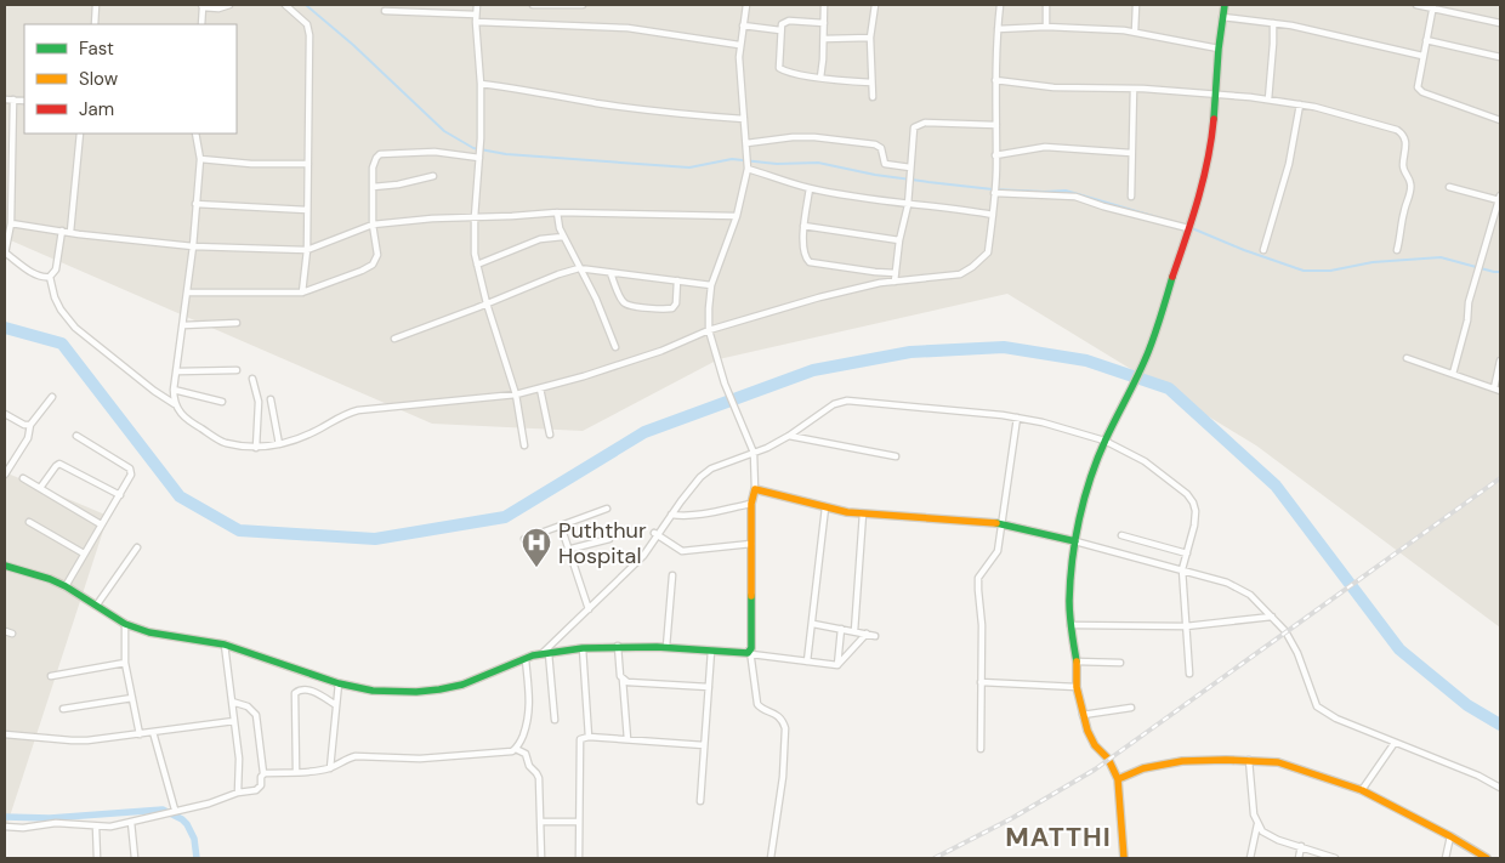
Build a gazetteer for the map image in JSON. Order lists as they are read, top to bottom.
{
  "districts": ["MATTHI"],
  "places": {
    "hospital": ["Puththur Hospital"]
  },
  "legend": ["Fast", "Slow", "Jam"]
}
